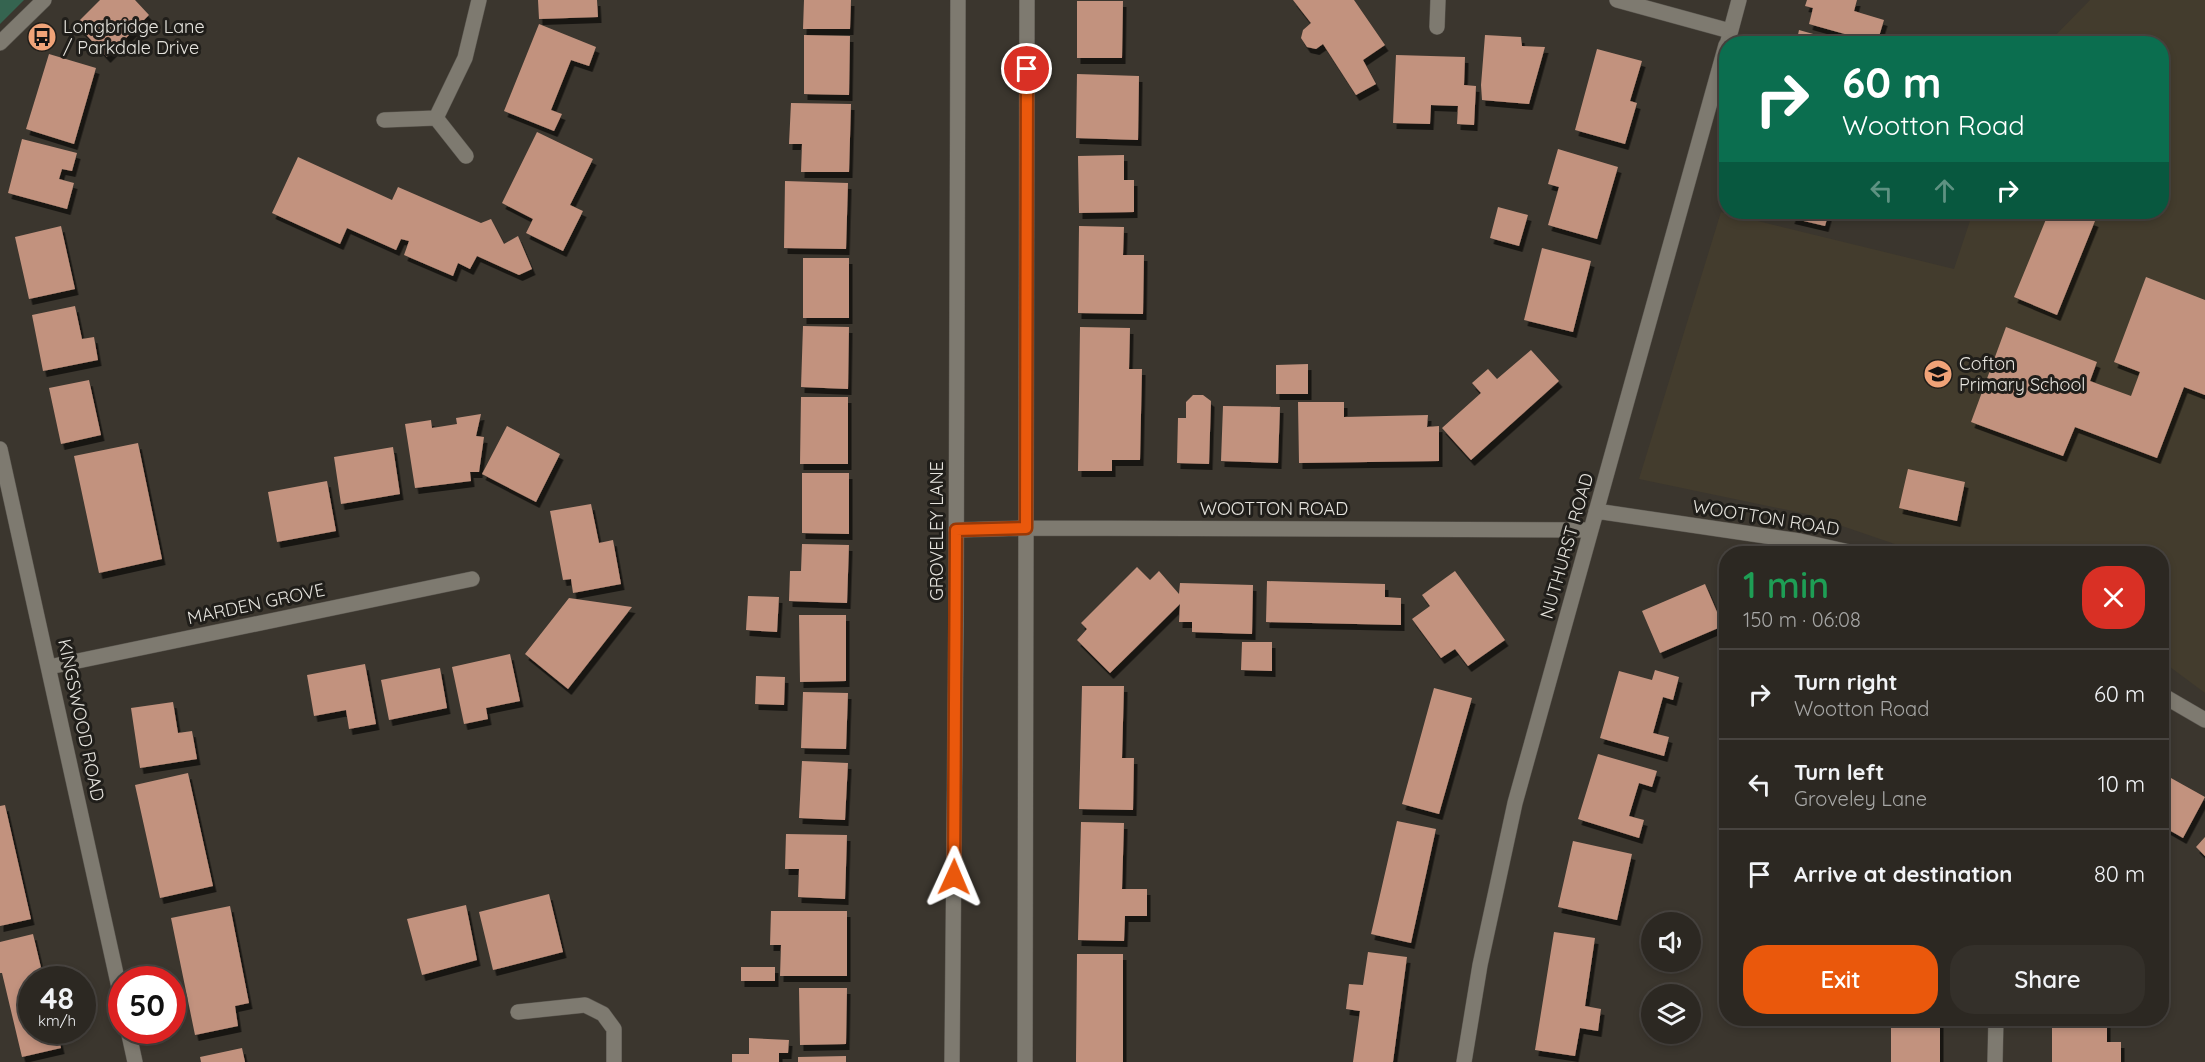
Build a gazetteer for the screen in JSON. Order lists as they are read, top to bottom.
{
  "streets": {
    "street": [
      "WOOTTON ROAD",
      "GROVELEY LANE",
      "NUTHURST ROAD",
      "MARDEN GROVE",
      "KINGSWOOD ROAD"
    ]
  },
  "crossings": [
    ["WOOTTON ROAD", "GROVELEY LANE"],
    ["WOOTTON ROAD", "NUTHURST ROAD"],
    ["MARDEN GROVE", "KINGSWOOD ROAD"]
  ],
  "places": {
    "bus stop": ["Longbridge Lane / Parkdale Drive"],
    "school or university": ["Cofton Primary School"]
  },
  "page": {
    "turn": ["60 m", "Wootton Road"],
    "heading": ["1 min", "150 m · 06:08"],
    "list": [
      {
        "name": "Turn right",
        "note": "Wootton Road",
        "value": "60 m"
      },
      {
        "name": "Turn left",
        "note": "Groveley Lane",
        "value": "10 m"
      },
      {
        "name": "Arrive at destination",
        "value": "80 m"
      }
    ],
    "buttons": ["Exit", "Share"],
    "speed": "48 km/h",
    "limit": "50"
  }
}
